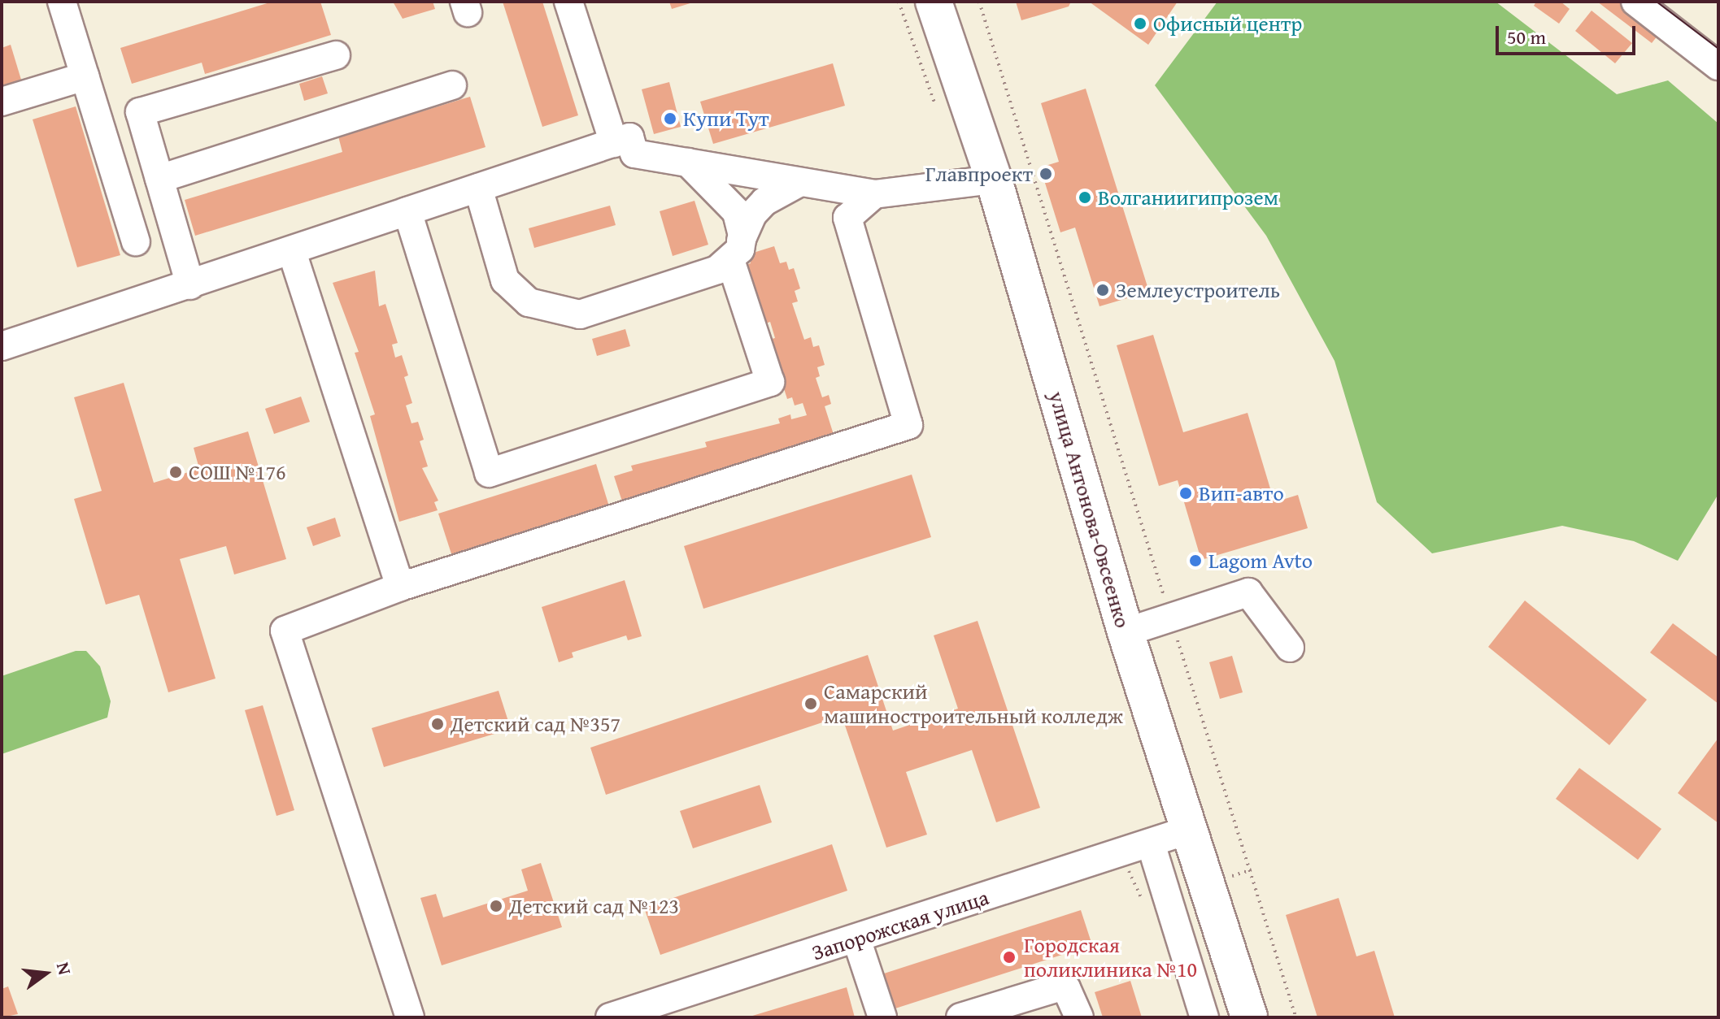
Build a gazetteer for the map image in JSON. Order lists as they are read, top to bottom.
{
  "streets": {
    "main road": ["улица Антонова-Овсеенко"],
    "street": ["Запорожская улица"]
  },
  "crossings": [
    ["улица Антонова-Овсеенко", "Запорожская улица"]
  ],
  "places": [
    "Офисный центр",
    "Купи Тут",
    "Главпроект",
    "Волганиигипрозем",
    "Землеустроитель",
    "СОШ №176",
    "Вип-авто",
    "Lagom Avto",
    "Самарский машиностроительный колледж",
    "Детский сад №357",
    "Детский сад №123",
    "Городская поликлиника №10"
  ],
  "scale_bar": "50 m",
  "north": "right"
}
